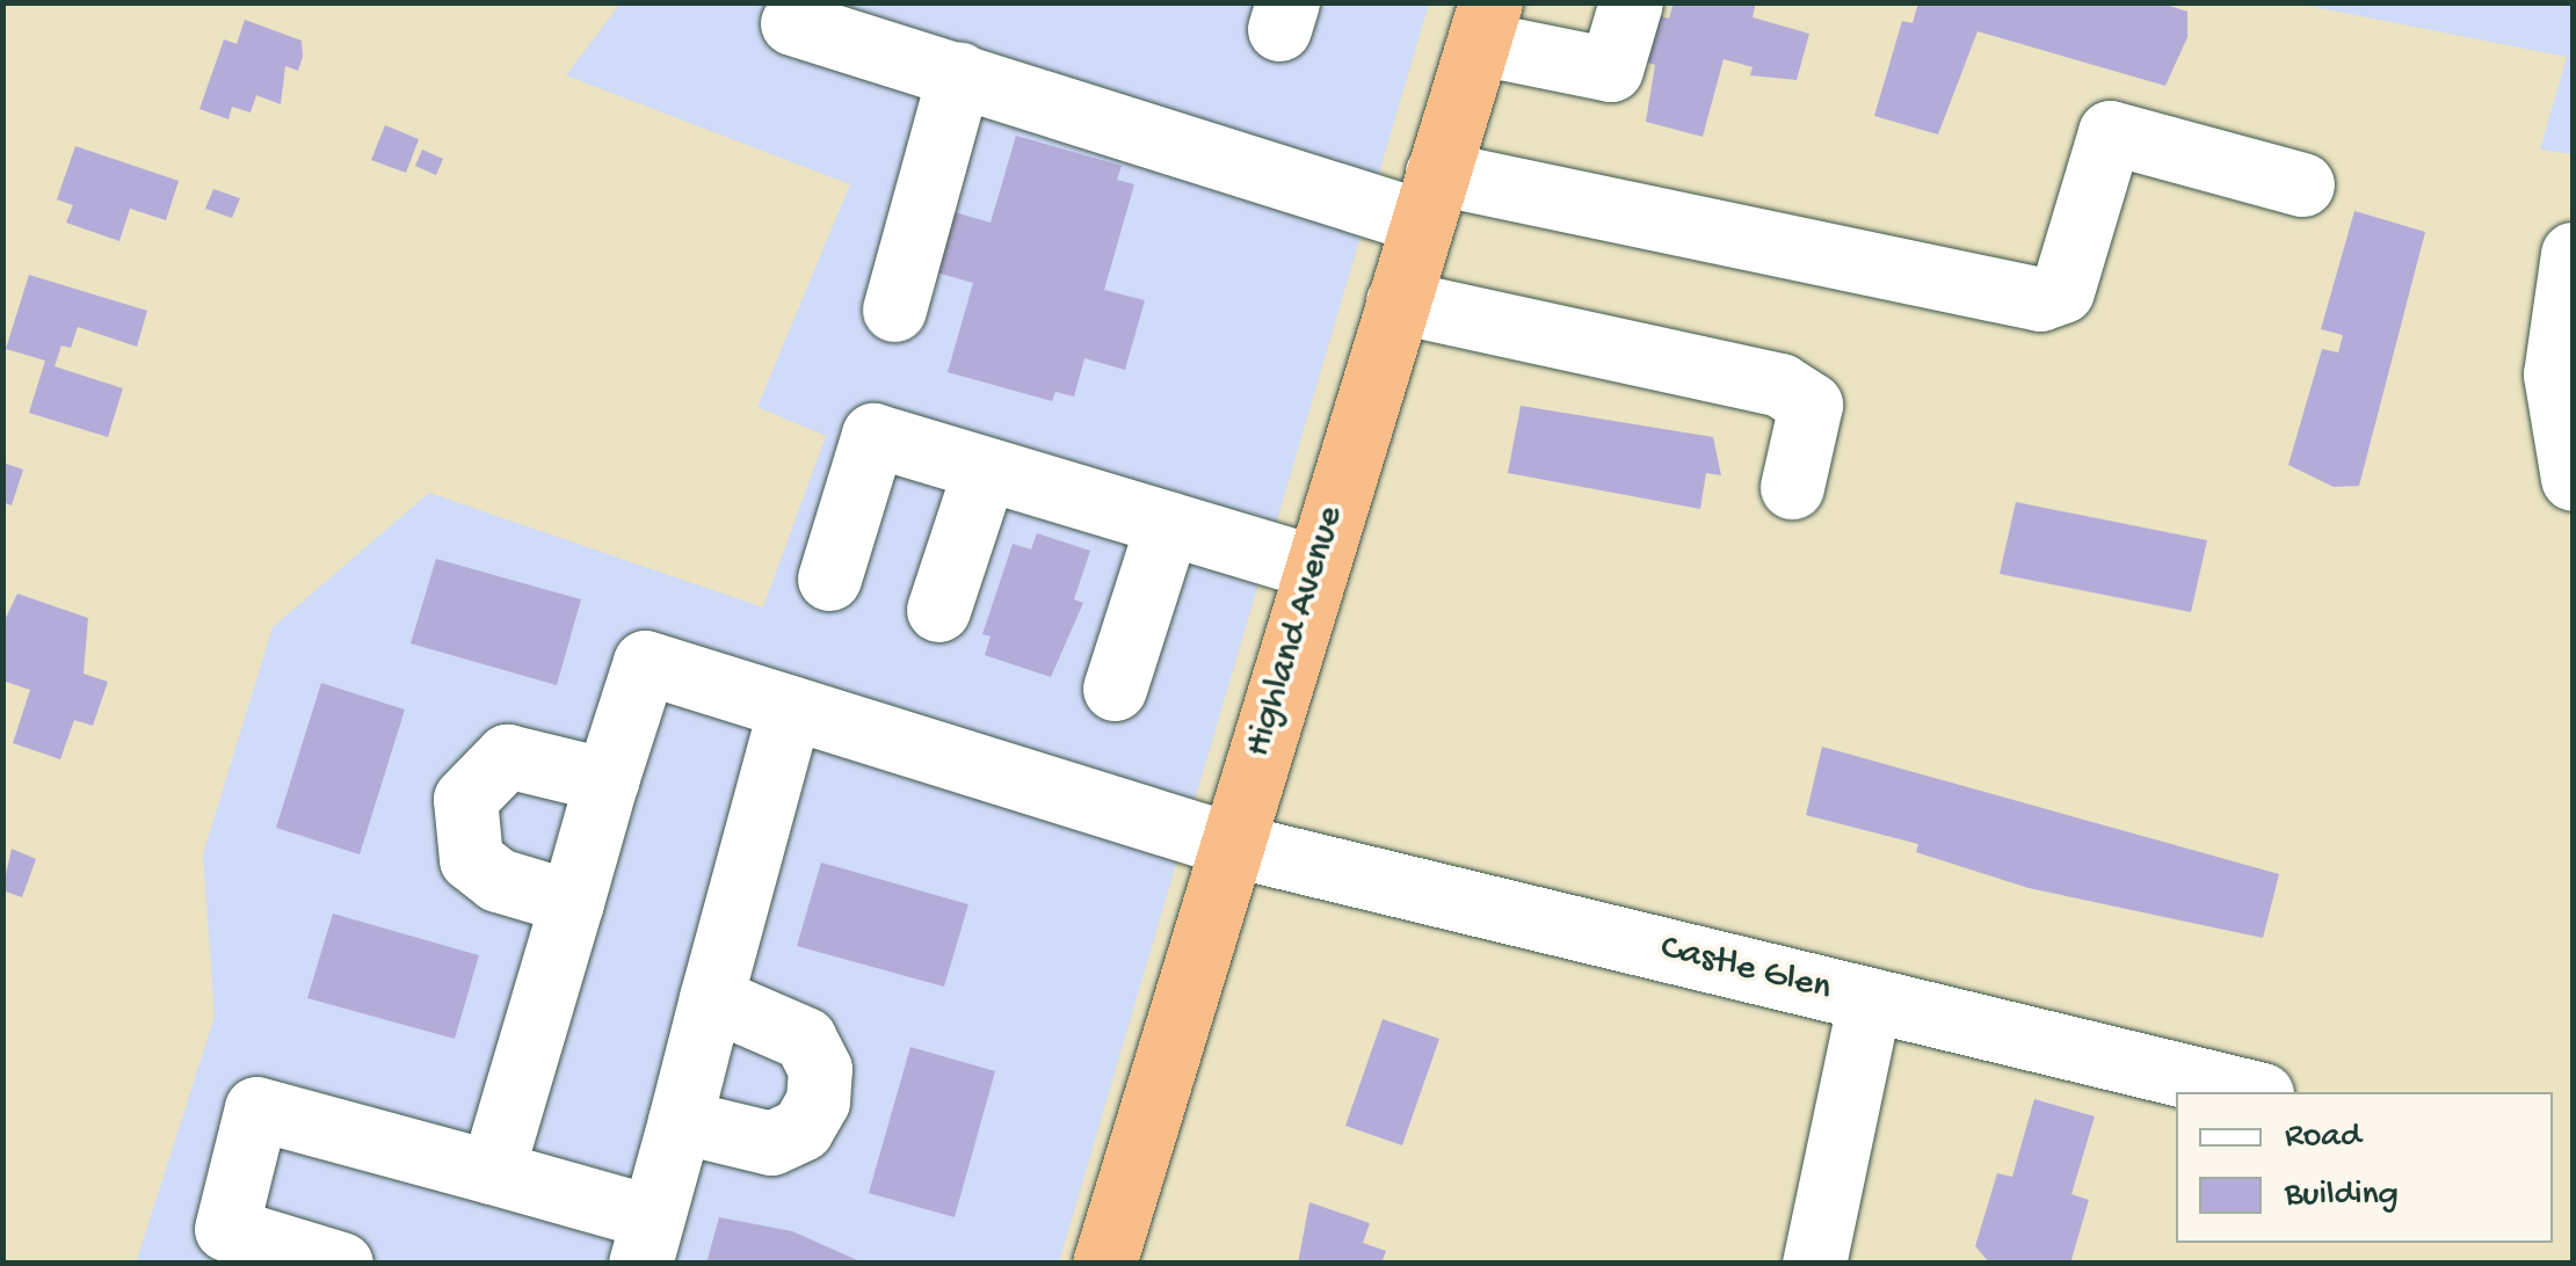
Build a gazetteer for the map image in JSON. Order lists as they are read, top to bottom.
{
  "streets": {
    "highway": ["Highland Avenue"],
    "street": ["Castle Glen"]
  },
  "crossings": [
    ["Highland Avenue", "Castle Glen"]
  ],
  "legend": ["Road", "Building"]
}
